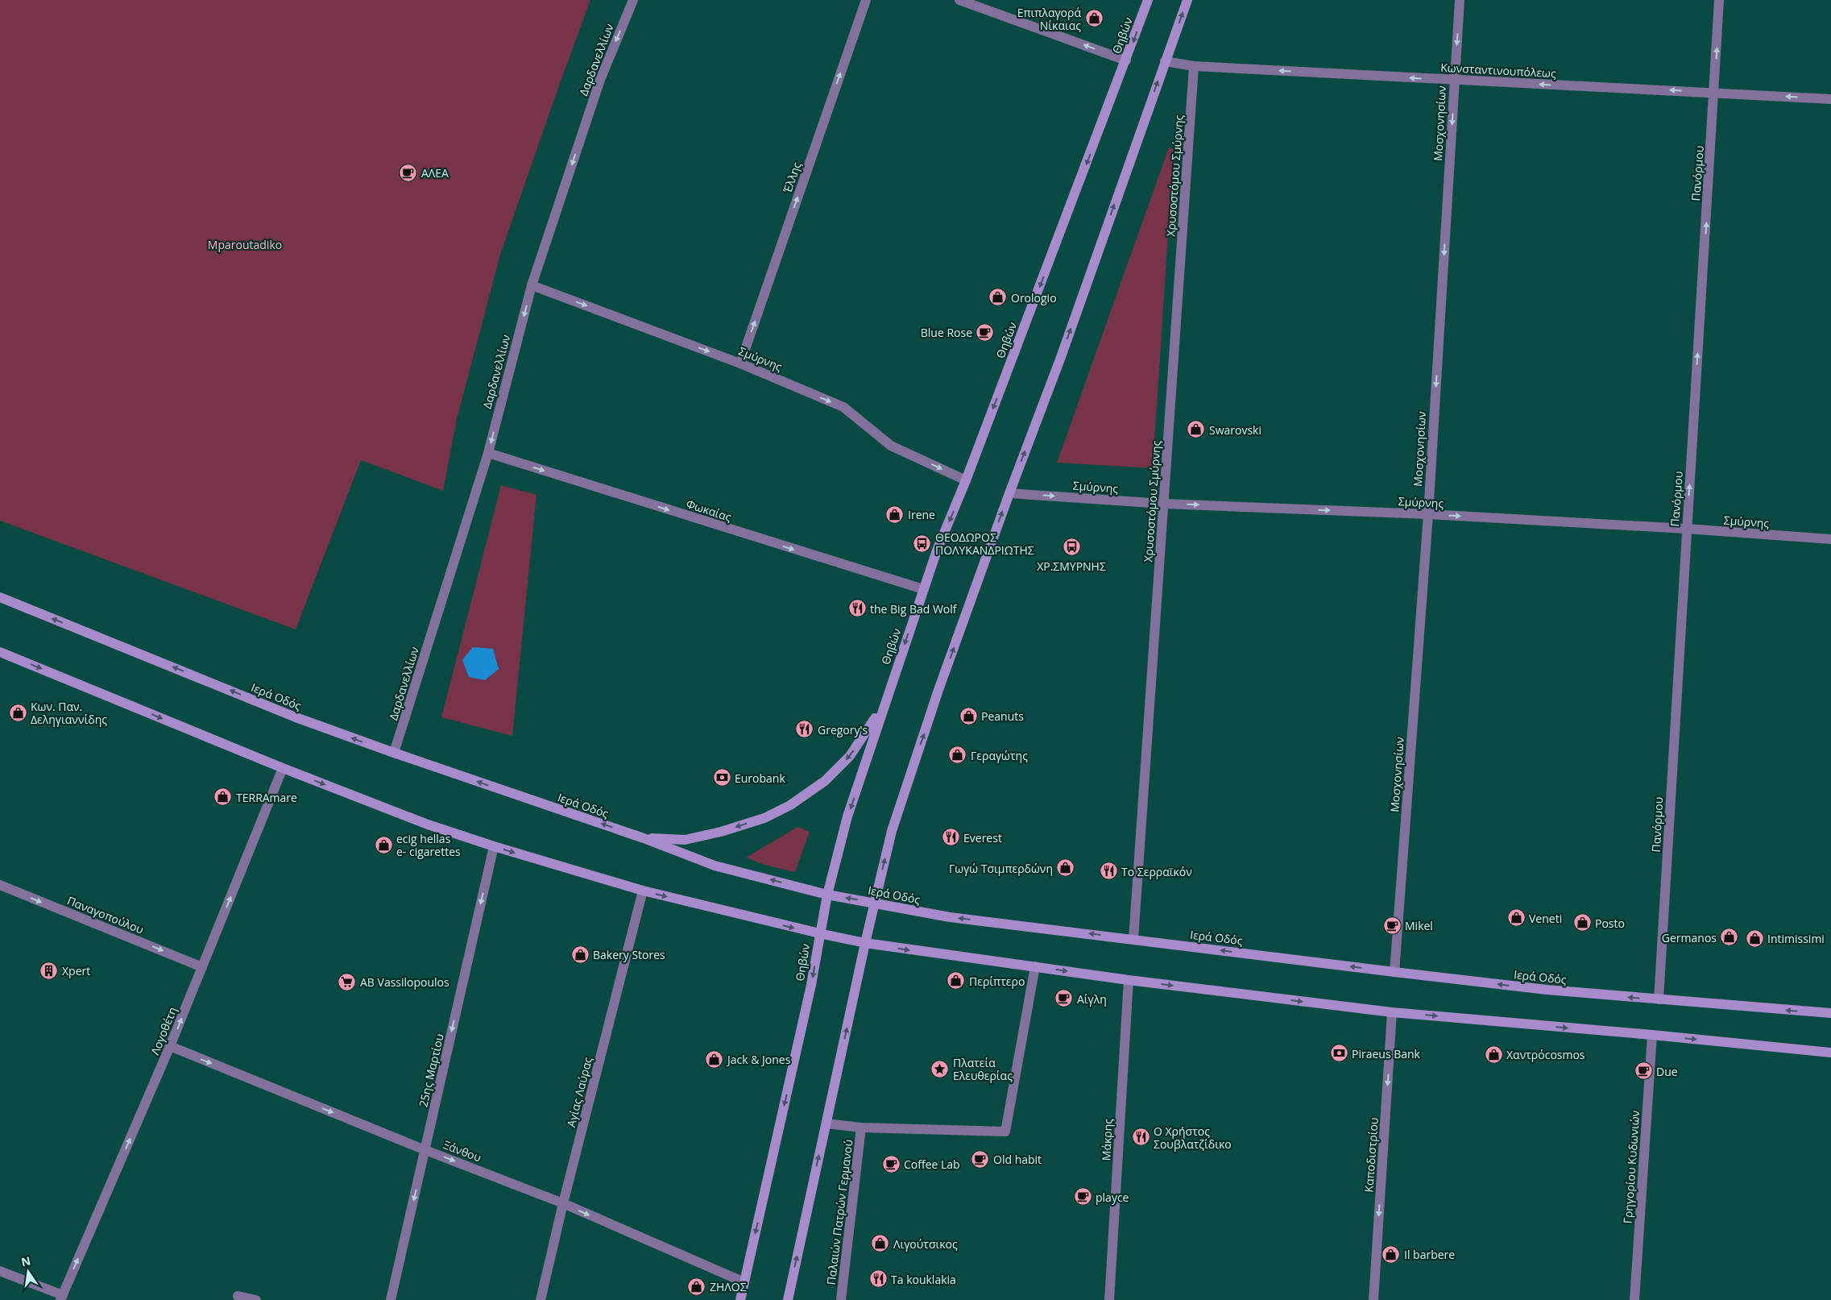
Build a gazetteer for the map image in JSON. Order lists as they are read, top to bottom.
{
  "streets": {
    "main road": ["Θηβών", "Ιερά Οδός"],
    "street": [
      "Δαρδανελλίων",
      "Κωνσταντινουπόλεως",
      "Μοσχονησίων",
      "Πανόρμου",
      "Χρυσοστόμου Σμύρνης",
      "Έλλης",
      "Σμύρνης",
      "Φωκαίας",
      "Παναγοπούλου",
      "Λογοθέτη",
      "25ης Μαρτίου",
      "Αγίας Λαύρας",
      "Μάκρης",
      "Ξάνθου",
      "Καποδιστρίου",
      "Γρηγορίου Κυδωνιών",
      "Παλαιών Πατρών Γερμανού"
    ]
  },
  "crossings": [
    ["Θηβών", "Σμύρνης"],
    ["Θηβών", "Φωκαίας"],
    ["Θηβών", "Ιερά Οδός"],
    ["Θηβών", "Ξάνθου"],
    ["Δαρδανελλίων", "Σμύρνης"],
    ["Δαρδανελλίων", "Φωκαίας"],
    ["Δαρδανελλίων", "Ιερά Οδός"],
    ["Κωνσταντινουπόλεως", "Μοσχονησίων"],
    ["Κωνσταντινουπόλεως", "Πανόρμου"],
    ["Κωνσταντινουπόλεως", "Χρυσοστόμου Σμύρνης"],
    ["Μοσχονησίων", "Σμύρνης"],
    ["Μοσχονησίων", "Ιερά Οδός"],
    ["Πανόρμου", "Σμύρνης"],
    ["Πανόρμου", "Ιερά Οδός"],
    ["Χρυσοστόμου Σμύρνης", "Σμύρνης"],
    ["Χρυσοστόμου Σμύρνης", "Ιερά Οδός"],
    ["Έλλης", "Σμύρνης"],
    ["Παναγοπούλου", "Λογοθέτη"],
    ["Λογοθέτη", "Ξάνθου"],
    ["25ης Μαρτίου", "Ξάνθου"],
    ["Αγίας Λαύρας", "Ξάνθου"]
  ],
  "one_way": [
    "Δαρδανελλίων",
    "Κωνσταντινουπόλεως",
    "Μοσχονησίων",
    "Πανόρμου",
    "Έλλης",
    "Σμύρνης",
    "Φωκαίας",
    "Παναγοπούλου",
    "Λογοθέτη",
    "25ης Μαρτίου",
    "Ξάνθου",
    "Καποδιστρίου"
  ],
  "parks": ["Mparoutadiko"],
  "places": {
    "shop": [
      "Επιπλαγορά Νίκαιας",
      "Orologio",
      "Swarovski",
      "Irene",
      "Κων. Παν. Δεληγιαννίδης",
      "Peanuts",
      "Γεραγώτης",
      "TERRAmare",
      "ecig hellas e- cigarettes",
      "Γωγώ Τσιμπερδώνη",
      "Veneti",
      "Posto",
      "Germanos",
      "Intimissimi",
      "Bakery Stores",
      "Περίπτερο",
      "Χαντρόcosmos",
      "Jack & Jones",
      "Λιγούτσικος",
      "Il barbere",
      "ΖΗΛΟΣ"
    ],
    "cafe": [
      "ΑΛΕΑ",
      "Blue Rose",
      "Mikel",
      "Αίγλη",
      "Due",
      "Old habit",
      "Coffee Lab",
      "playce"
    ],
    "bus stop": ["ΘΕΟΔΩΡΟΣ ΠΟΛΥΚΑΝΔΡΙΩΤΗΣ", "ΧΡ.ΣΜΥΡΝΗΣ"],
    "restaurant": [
      "the Big Bad Wolf",
      "Gregory's",
      "Everest",
      "Το Σερραϊκόν",
      "Ο Χρήστος Σουβλατζίδικο",
      "Ta kouklakia"
    ],
    "bank": ["Eurobank", "Piraeus Bank"],
    "building": ["Xpert"],
    "supermarket": ["AB Vassilopoulos"],
    "place": ["Πλατεία Ελευθερίας"]
  },
  "north": "top"
}
